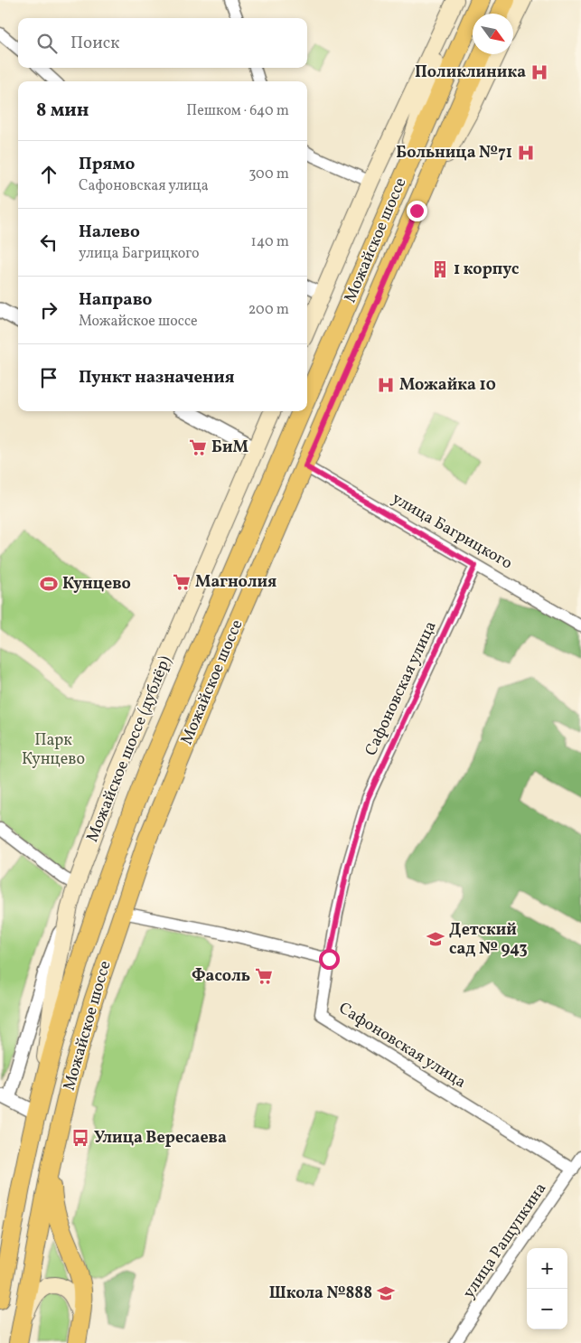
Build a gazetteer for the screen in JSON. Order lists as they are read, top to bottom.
{
  "streets": {
    "main road": ["Можайское шоссе", "Можайское шоссе (дублёр)"],
    "street": ["улица Багрицкого", "Сафоновская улица", "улица Ращупкина"]
  },
  "crossings": [
    ["Можайское шоссе", "улица Багрицкого"],
    ["улица Багрицкого", "Сафоновская улица"],
    ["Сафоновская улица", "улица Ращупкина"]
  ],
  "parks": ["Парк Кунцево"],
  "places": {
    "hospital": ["Поликлиника", "Больница №71", "Можайка 10"],
    "building": ["1 корпус"],
    "supermarket": ["БиМ", "Магнолия", "Фасоль"],
    "sports": ["Кунцево"],
    "school or university": ["Детский сад № 943", "Школа №888"],
    "bus stop": ["Улица Вересаева"]
  },
  "north": "bottom right",
  "page": {
    "search": "Поиск",
    "heading": ["8 мин", "Пешком · 640 m"],
    "list": [
      ["Прямо", "Сафоновская улица", "300 m"],
      ["Налево", "улица Багрицкого", "140 m"],
      ["Направо", "Можайское шоссе", "200 m"],
      "Пункт назначения"
    ],
    "map_buttons": ["+", "−"]
  }
}
